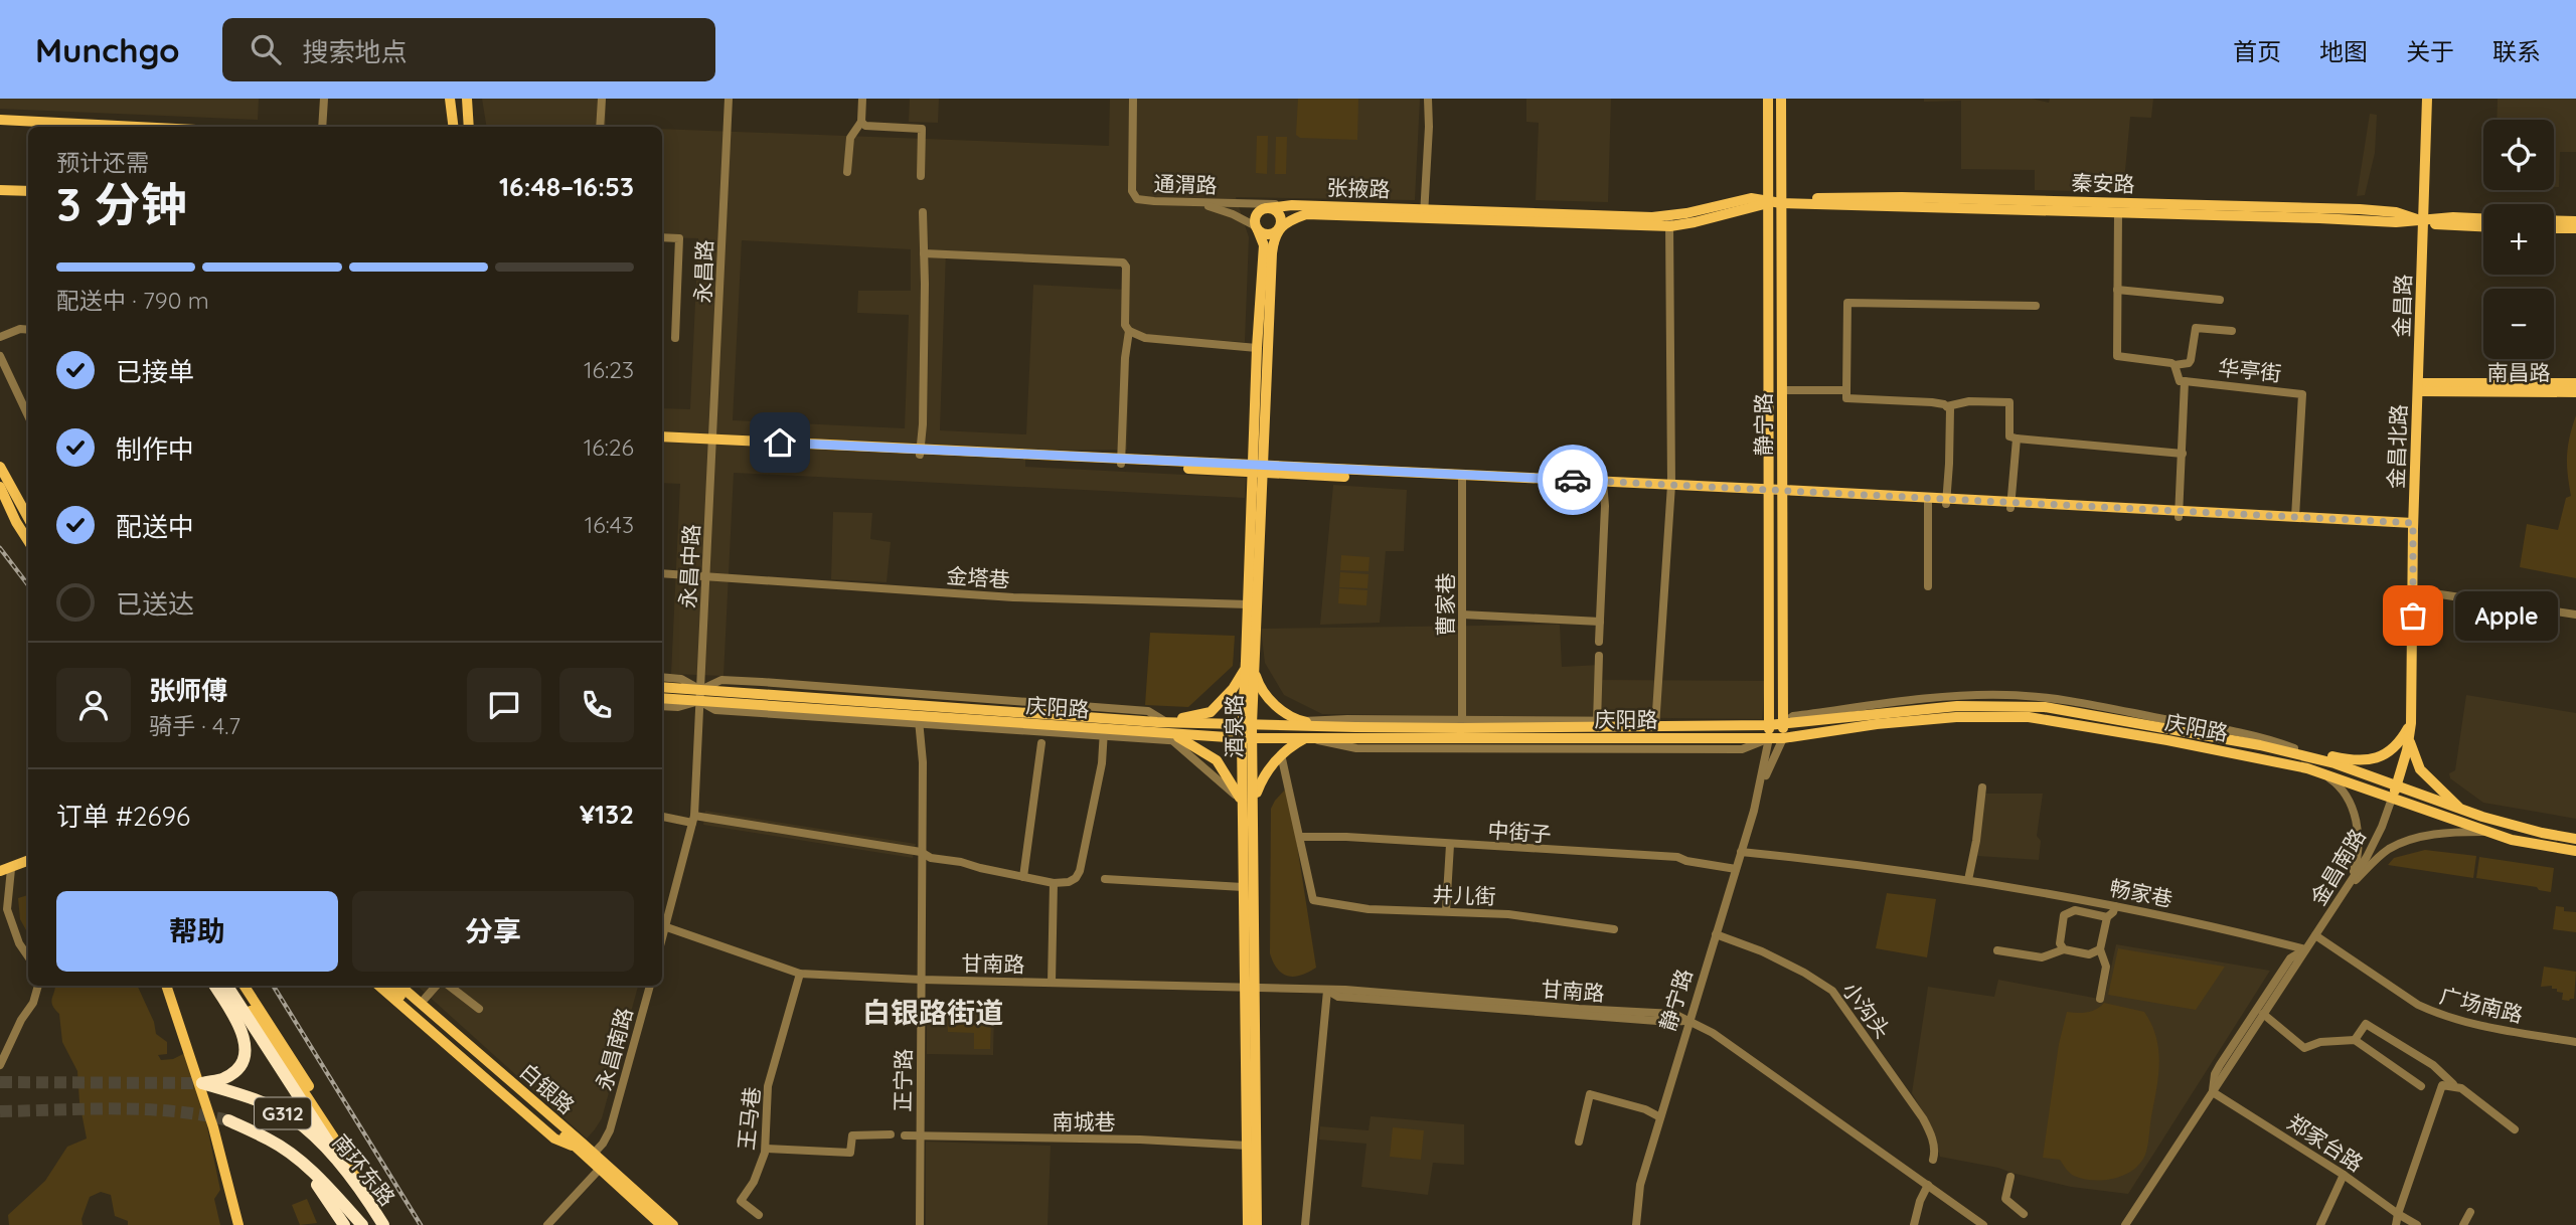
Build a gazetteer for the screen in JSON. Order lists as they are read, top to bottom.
{
  "streets": {
    "highway": ["G312", "南环东路"],
    "main road": [
      "秦安路",
      "张掖路",
      "金昌路",
      "南昌路",
      "静宁路",
      "金昌北路",
      "庆阳路",
      "酒泉路",
      "白银路"
    ],
    "street": [
      "通渭路",
      "永昌路",
      "华亭街",
      "永昌中路",
      "金塔巷",
      "曹家巷",
      "中街子",
      "金昌南路",
      "畅家巷",
      "井儿街",
      "甘南路",
      "广场南路",
      "小沟头",
      "永昌南路",
      "正宁路",
      "王马巷",
      "南城巷",
      "郑家台路"
    ]
  },
  "crossings": [
    ["秦安路", "张掖路"],
    ["秦安路", "金昌路"],
    ["秦安路", "静宁路"],
    ["通渭路", "张掖路"],
    ["张掖路", "酒泉路"],
    ["永昌路", "永昌中路"],
    ["金昌路", "南昌路"],
    ["金昌路", "金昌北路"],
    ["南昌路", "金昌北路"],
    ["静宁路", "庆阳路"],
    ["静宁路", "中街子"],
    ["静宁路", "畅家巷"],
    ["静宁路", "甘南路"],
    ["静宁路", "小沟头"],
    ["金昌北路", "庆阳路"],
    ["金昌北路", "金昌南路"],
    ["永昌中路", "金塔巷"],
    ["永昌中路", "庆阳路"],
    ["金塔巷", "酒泉路"],
    ["曹家巷", "庆阳路"],
    ["庆阳路", "酒泉路"],
    ["庆阳路", "金昌南路"],
    ["庆阳路", "正宁路"],
    ["酒泉路", "甘南路"],
    ["酒泉路", "南城巷"],
    ["中街子", "井儿街"],
    ["金昌南路", "畅家巷"],
    ["金昌南路", "广场南路"],
    ["金昌南路", "郑家台路"],
    ["甘南路", "正宁路"],
    ["甘南路", "王马巷"],
    ["永昌南路", "白银路"],
    ["正宁路", "南城巷"]
  ],
  "districts": ["白银路街道"],
  "places": ["Apple"],
  "page": {
    "header": "Munchgo",
    "search": "搜索地点",
    "nav": [
      "首页",
      "地图",
      "关于",
      "联系"
    ],
    "map_buttons": ["+", "−"],
    "heading": ["3 分钟", "预计还需", "16:48–16:53"],
    "panel": [
      "张师傅",
      "骑手 · 4.7",
      "订单 #2696",
      "¥132"
    ],
    "bar": "配送中 · 790 m",
    "list": [
      ["已接单", "16:23"],
      ["制作中", "16:26"],
      ["配送中", "16:43"],
      "已送达"
    ],
    "bubble": "Apple",
    "buttons": ["帮助", "分享"]
  }
}
